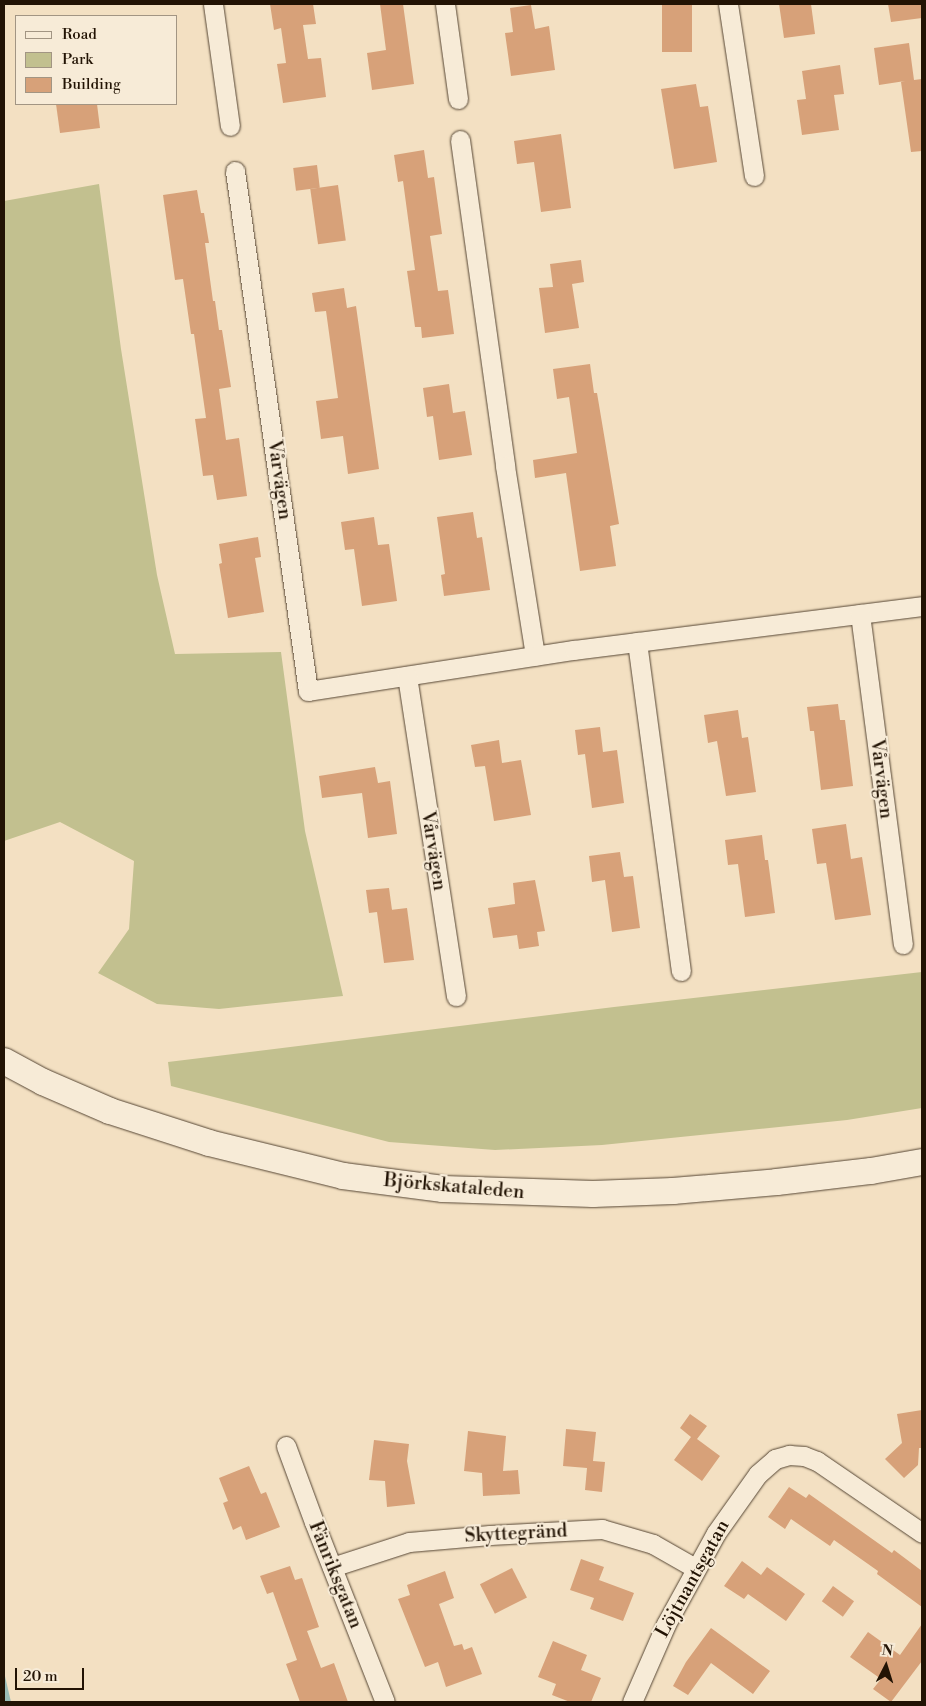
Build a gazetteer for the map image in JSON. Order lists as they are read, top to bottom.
{
  "streets": {
    "main road": ["Björkskataleden"],
    "street": [
      "Vårvägen",
      "Skyttegränd",
      "Fänriksgatan",
      "Löjtnantsgatan"
    ]
  },
  "crossings": [
    ["Skyttegränd", "Fänriksgatan"],
    ["Skyttegränd", "Löjtnantsgatan"]
  ],
  "legend": ["Road", "Park", "Building"],
  "scale_bar": "20 m",
  "north": "top"
}
